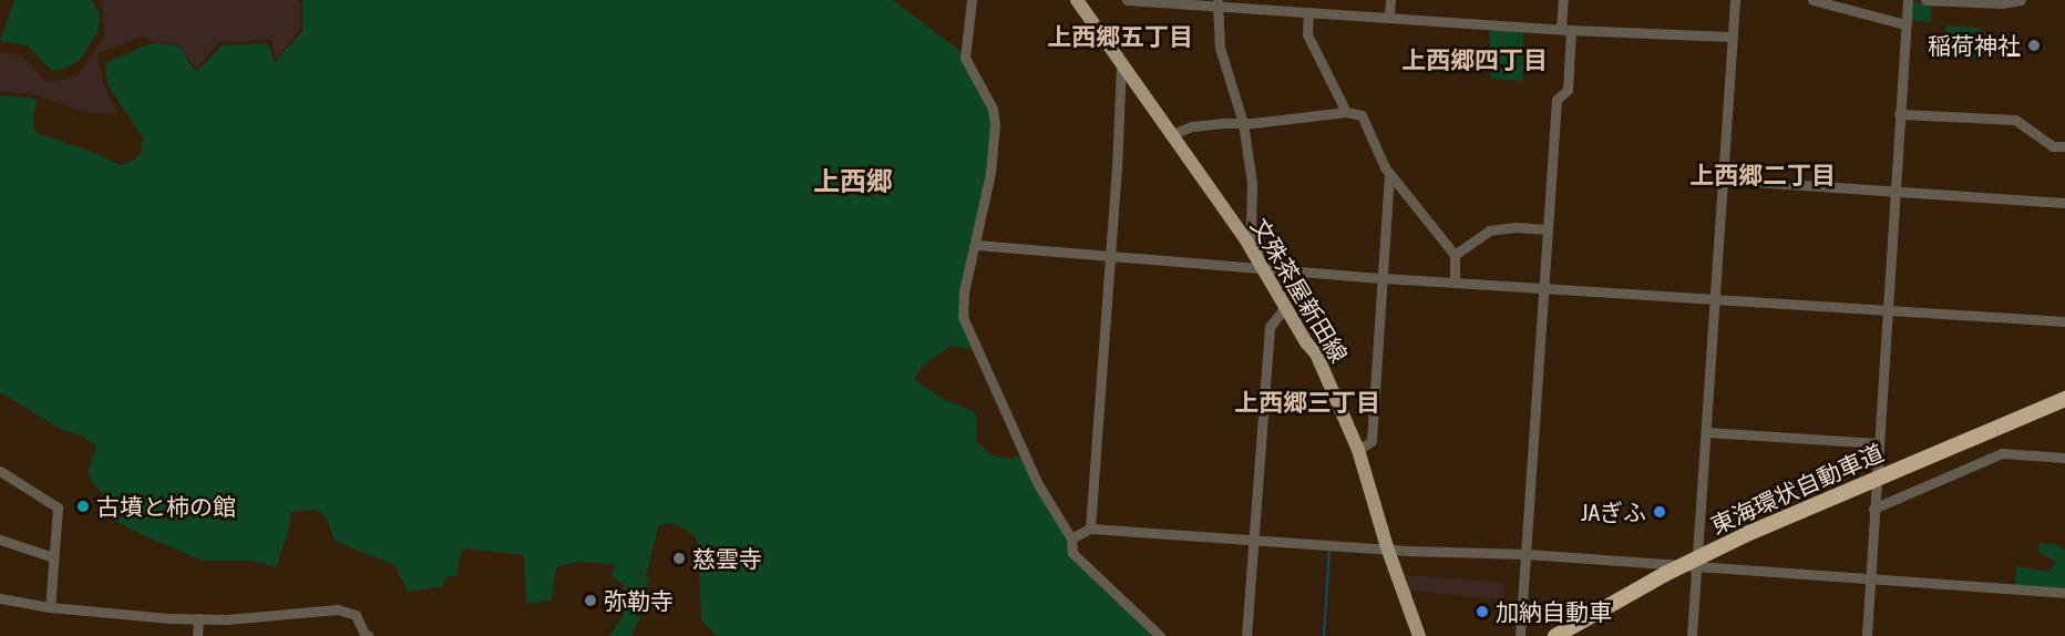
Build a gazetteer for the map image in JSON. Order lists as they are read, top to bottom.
{
  "streets": {
    "highway": ["東海環状自動車道"],
    "main road": ["文殊茶屋新田線"]
  },
  "districts": [
    "上西郷五丁目",
    "上西郷四丁目",
    "上西郷二丁目",
    "上西郷",
    "上西郷三丁目"
  ],
  "places": [
    "稲荷神社",
    "古墳と柿の館",
    "JAぎふ",
    "慈雲寺",
    "弥勒寺",
    "加納自動車"
  ]
}
